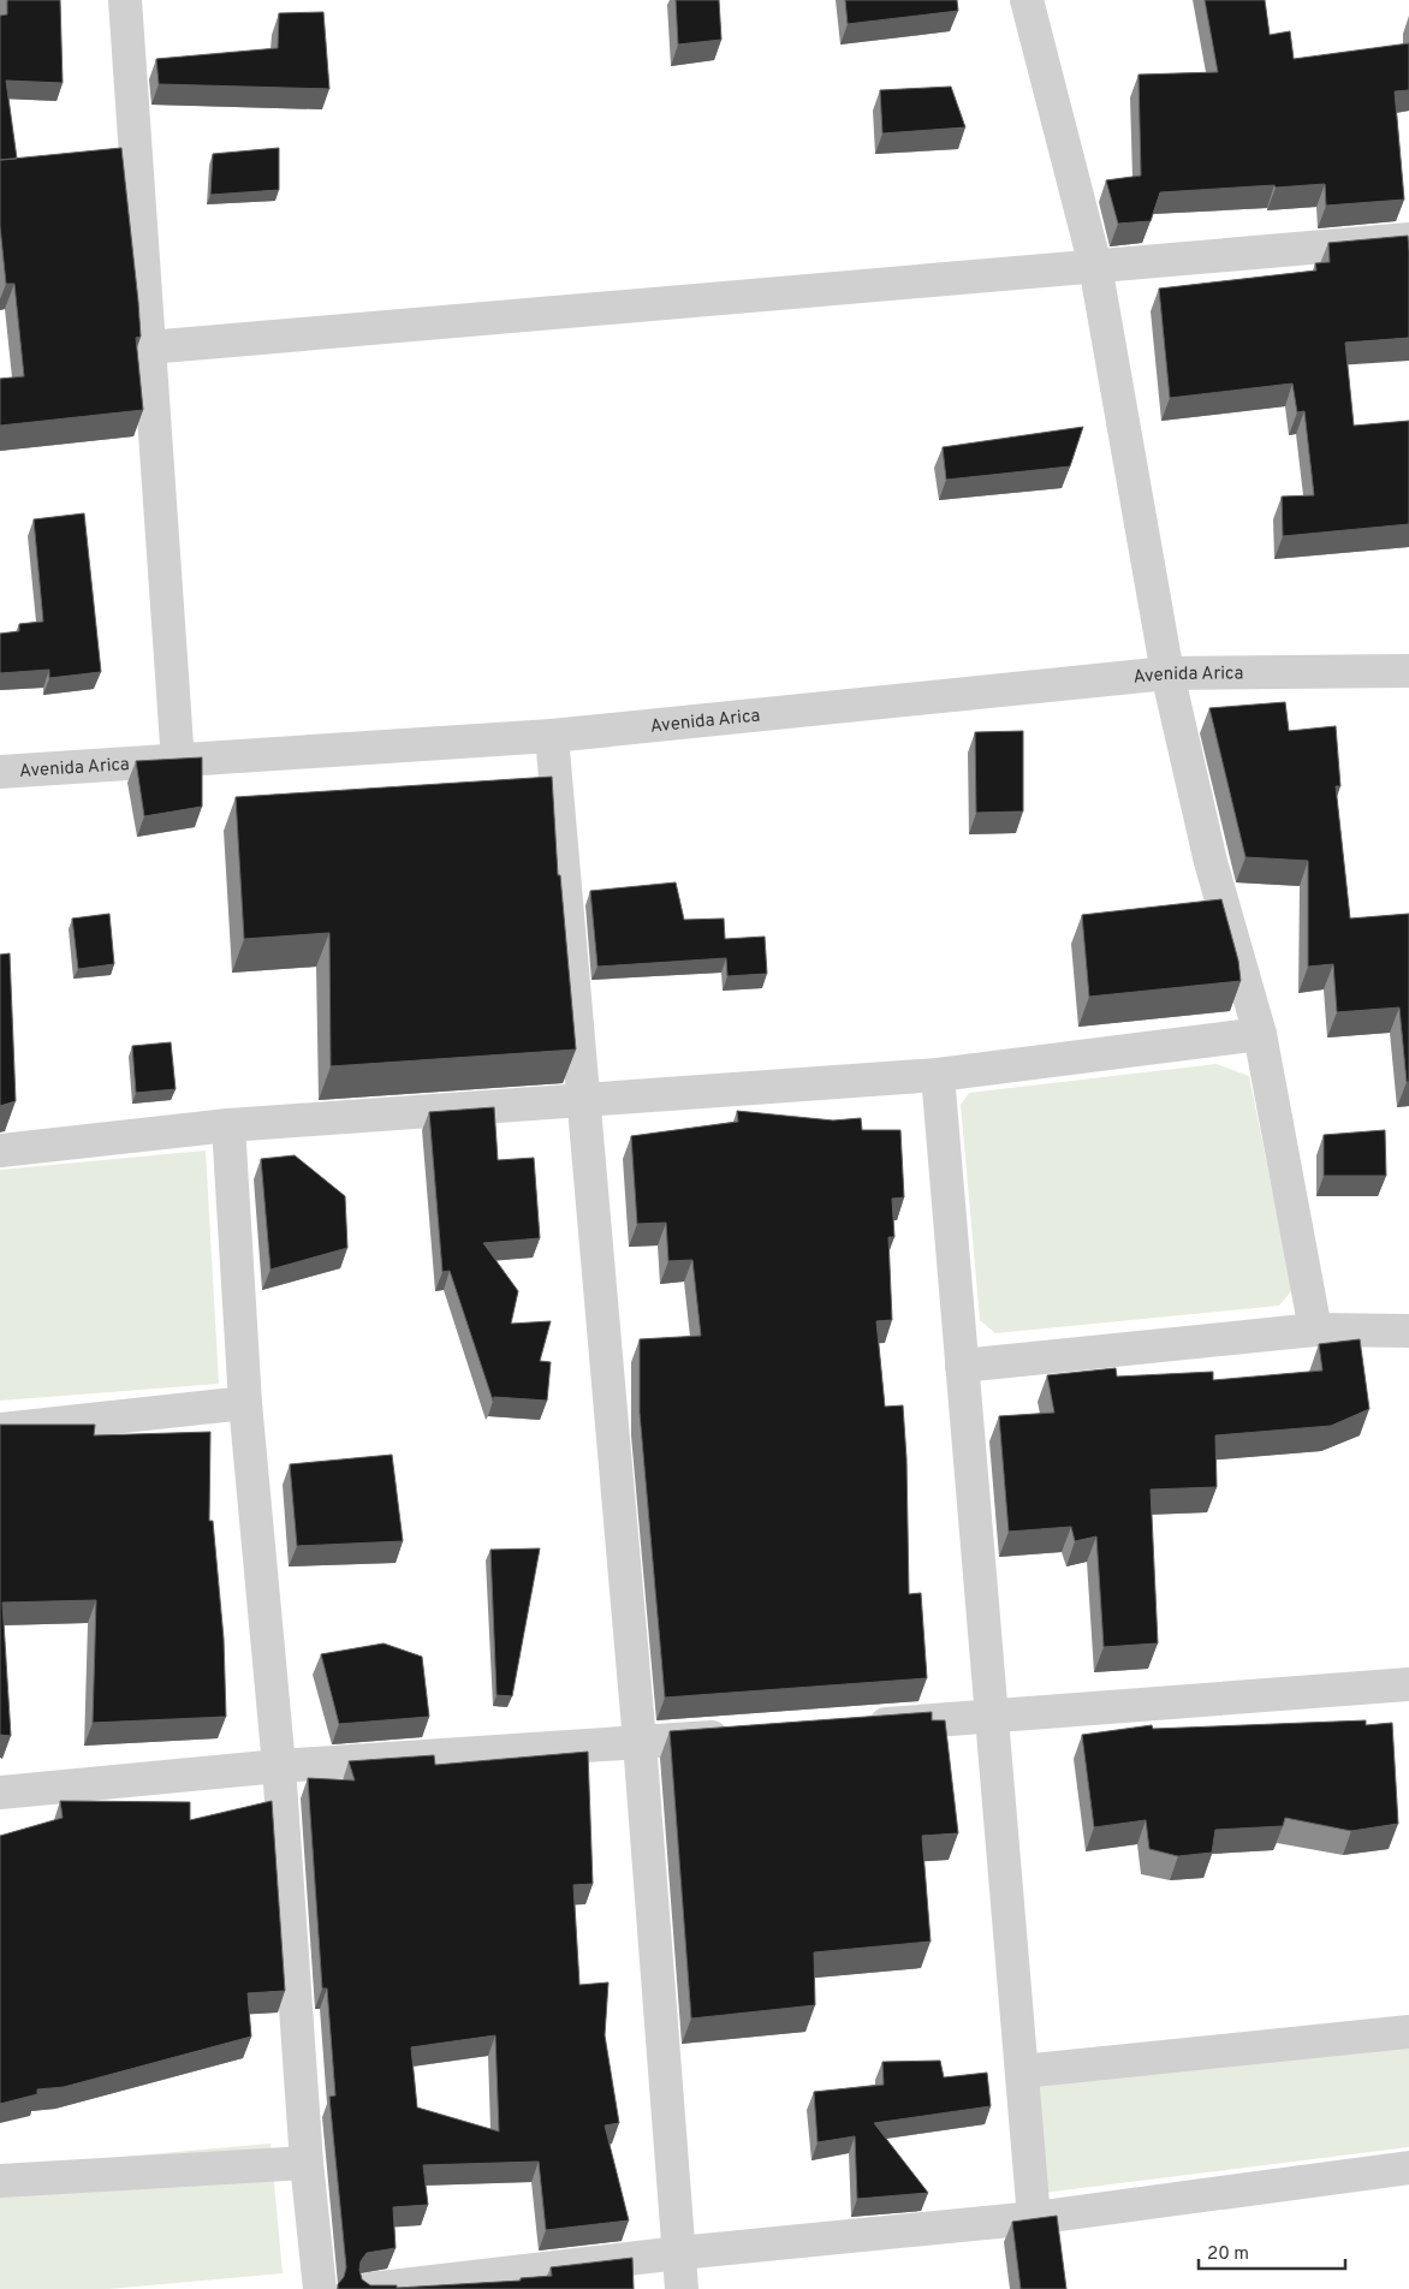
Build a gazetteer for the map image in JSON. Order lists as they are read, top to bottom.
{
  "streets": {
    "street": ["Avenida Arica"]
  },
  "scale_bar": "20 m"
}
